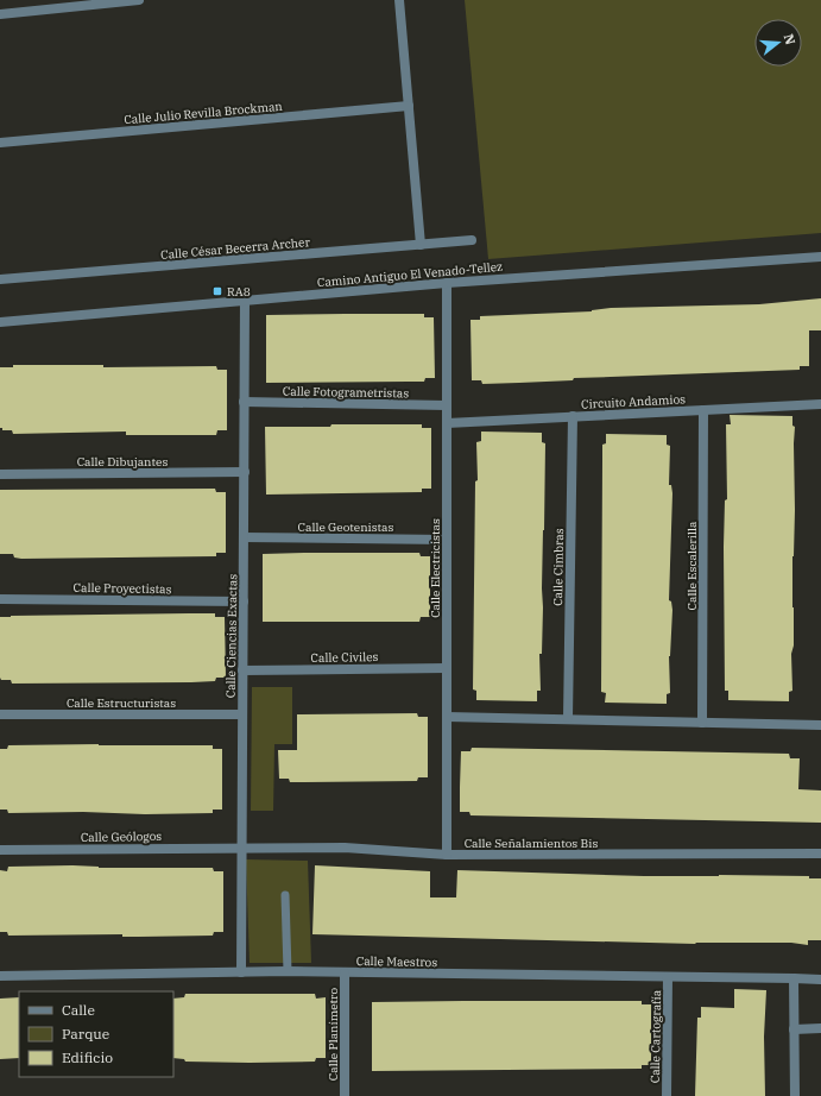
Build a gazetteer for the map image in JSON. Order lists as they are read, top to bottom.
{
  "streets": {
    "street": [
      "Calle Julio Revilla Brockman",
      "Calle César Becerra Archer",
      "Camino Antiguo El Venado-Tellez",
      "Calle Fotogrametristas",
      "Circuito Andamios",
      "Calle Dibujantes",
      "Calle Geotenistas",
      "Calle Escalerilla",
      "Calle Cimbras",
      "Calle Electricistas",
      "Calle Proyectistas",
      "Calle Ciencias Exactas",
      "Calle Civiles",
      "Calle Estructuristas",
      "Calle Geólogos",
      "Calle Señalamientos Bis",
      "Calle Maestros",
      "Calle Planímetro",
      "Calle Cartografía"
    ]
  },
  "crossings": [
    ["Camino Antiguo El Venado-Tellez", "Calle Electricistas"],
    ["Camino Antiguo El Venado-Tellez", "Calle Ciencias Exactas"],
    ["Calle Fotogrametristas", "Calle Electricistas"],
    ["Calle Fotogrametristas", "Calle Ciencias Exactas"],
    ["Circuito Andamios", "Calle Escalerilla"],
    ["Circuito Andamios", "Calle Cimbras"],
    ["Circuito Andamios", "Calle Electricistas"],
    ["Calle Dibujantes", "Calle Ciencias Exactas"],
    ["Calle Geotenistas", "Calle Electricistas"],
    ["Calle Geotenistas", "Calle Ciencias Exactas"],
    ["Calle Electricistas", "Calle Civiles"],
    ["Calle Electricistas", "Calle Señalamientos Bis"],
    ["Calle Proyectistas", "Calle Ciencias Exactas"],
    ["Calle Ciencias Exactas", "Calle Civiles"],
    ["Calle Ciencias Exactas", "Calle Estructuristas"],
    ["Calle Ciencias Exactas", "Calle Geólogos"],
    ["Calle Ciencias Exactas", "Calle Señalamientos Bis"],
    ["Calle Ciencias Exactas", "Calle Maestros"],
    ["Calle Geólogos", "Calle Señalamientos Bis"],
    ["Calle Maestros", "Calle Planímetro"],
    ["Calle Maestros", "Calle Cartografía"]
  ],
  "places": {
    "transit": ["RA8"]
  },
  "legend": ["Calle", "Parque", "Edificio"],
  "north": "right"
}
